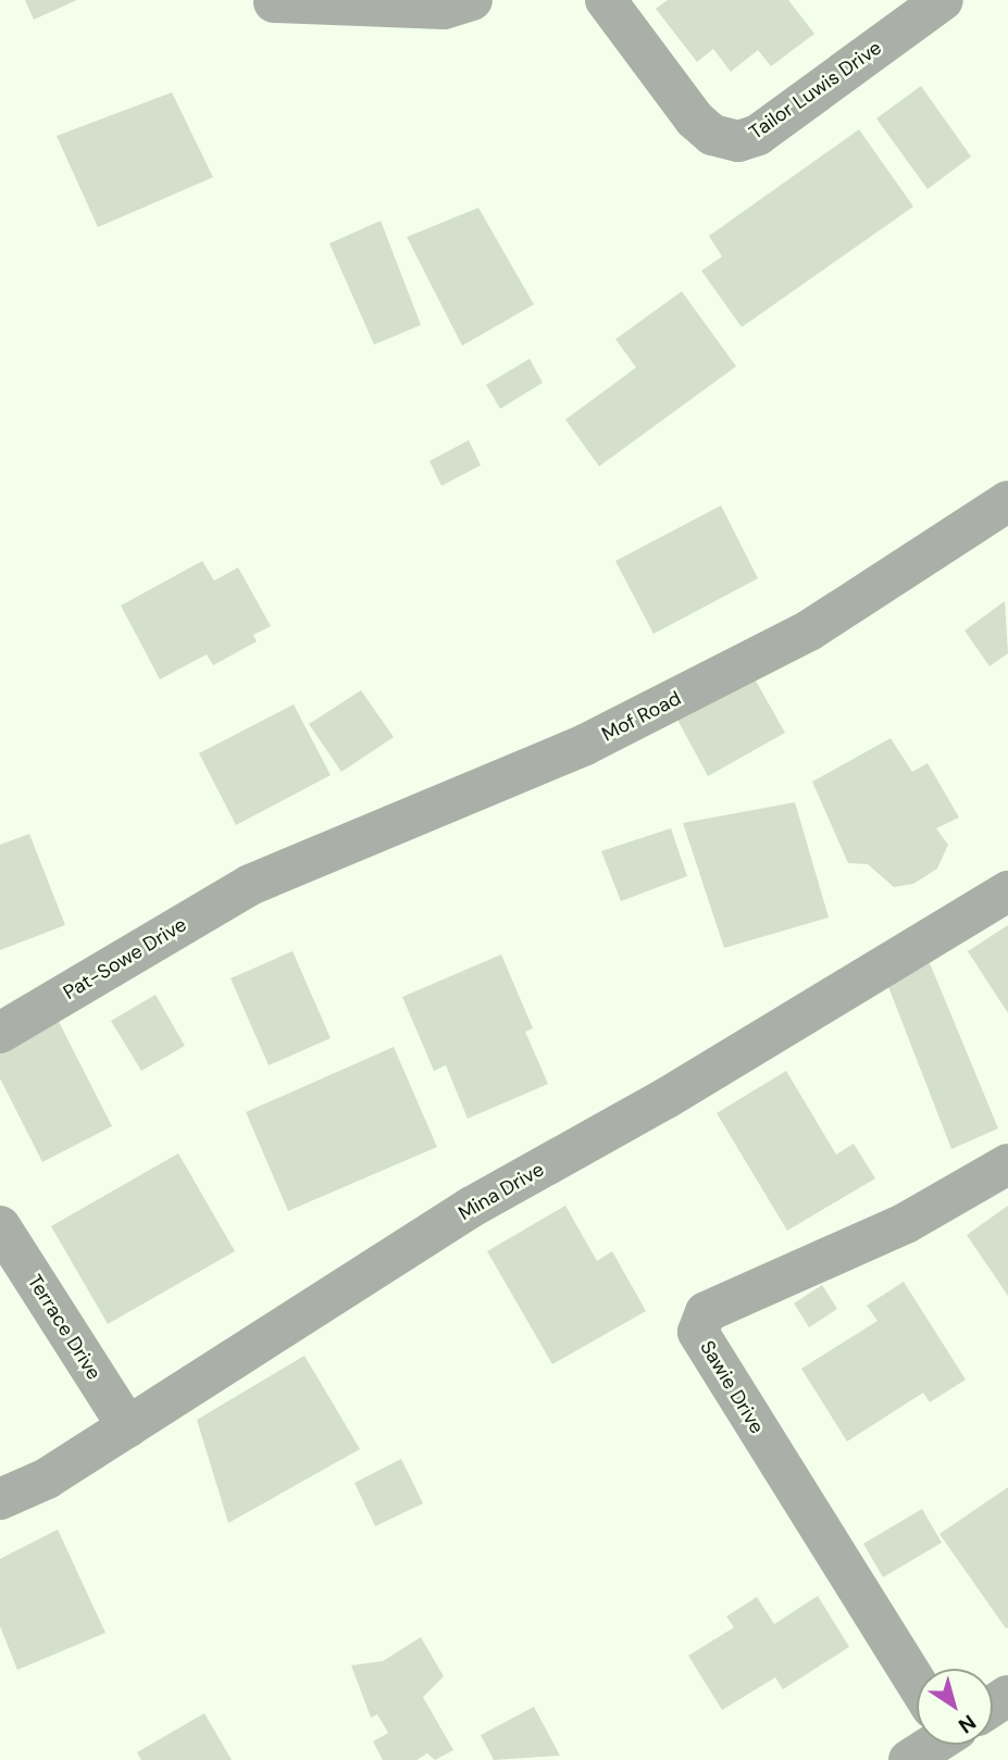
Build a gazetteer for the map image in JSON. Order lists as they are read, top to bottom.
{
  "streets": {
    "street": [
      "Tailor Luwis Drive",
      "Mof Road",
      "Pat-Sowe Drive",
      "Mina Drive",
      "Terrace Drive",
      "Sawie Drive"
    ]
  },
  "crossings": [
    ["Mof Road", "Pat-Sowe Drive"],
    ["Mina Drive", "Terrace Drive"]
  ],
  "north": "bottom right"
}
